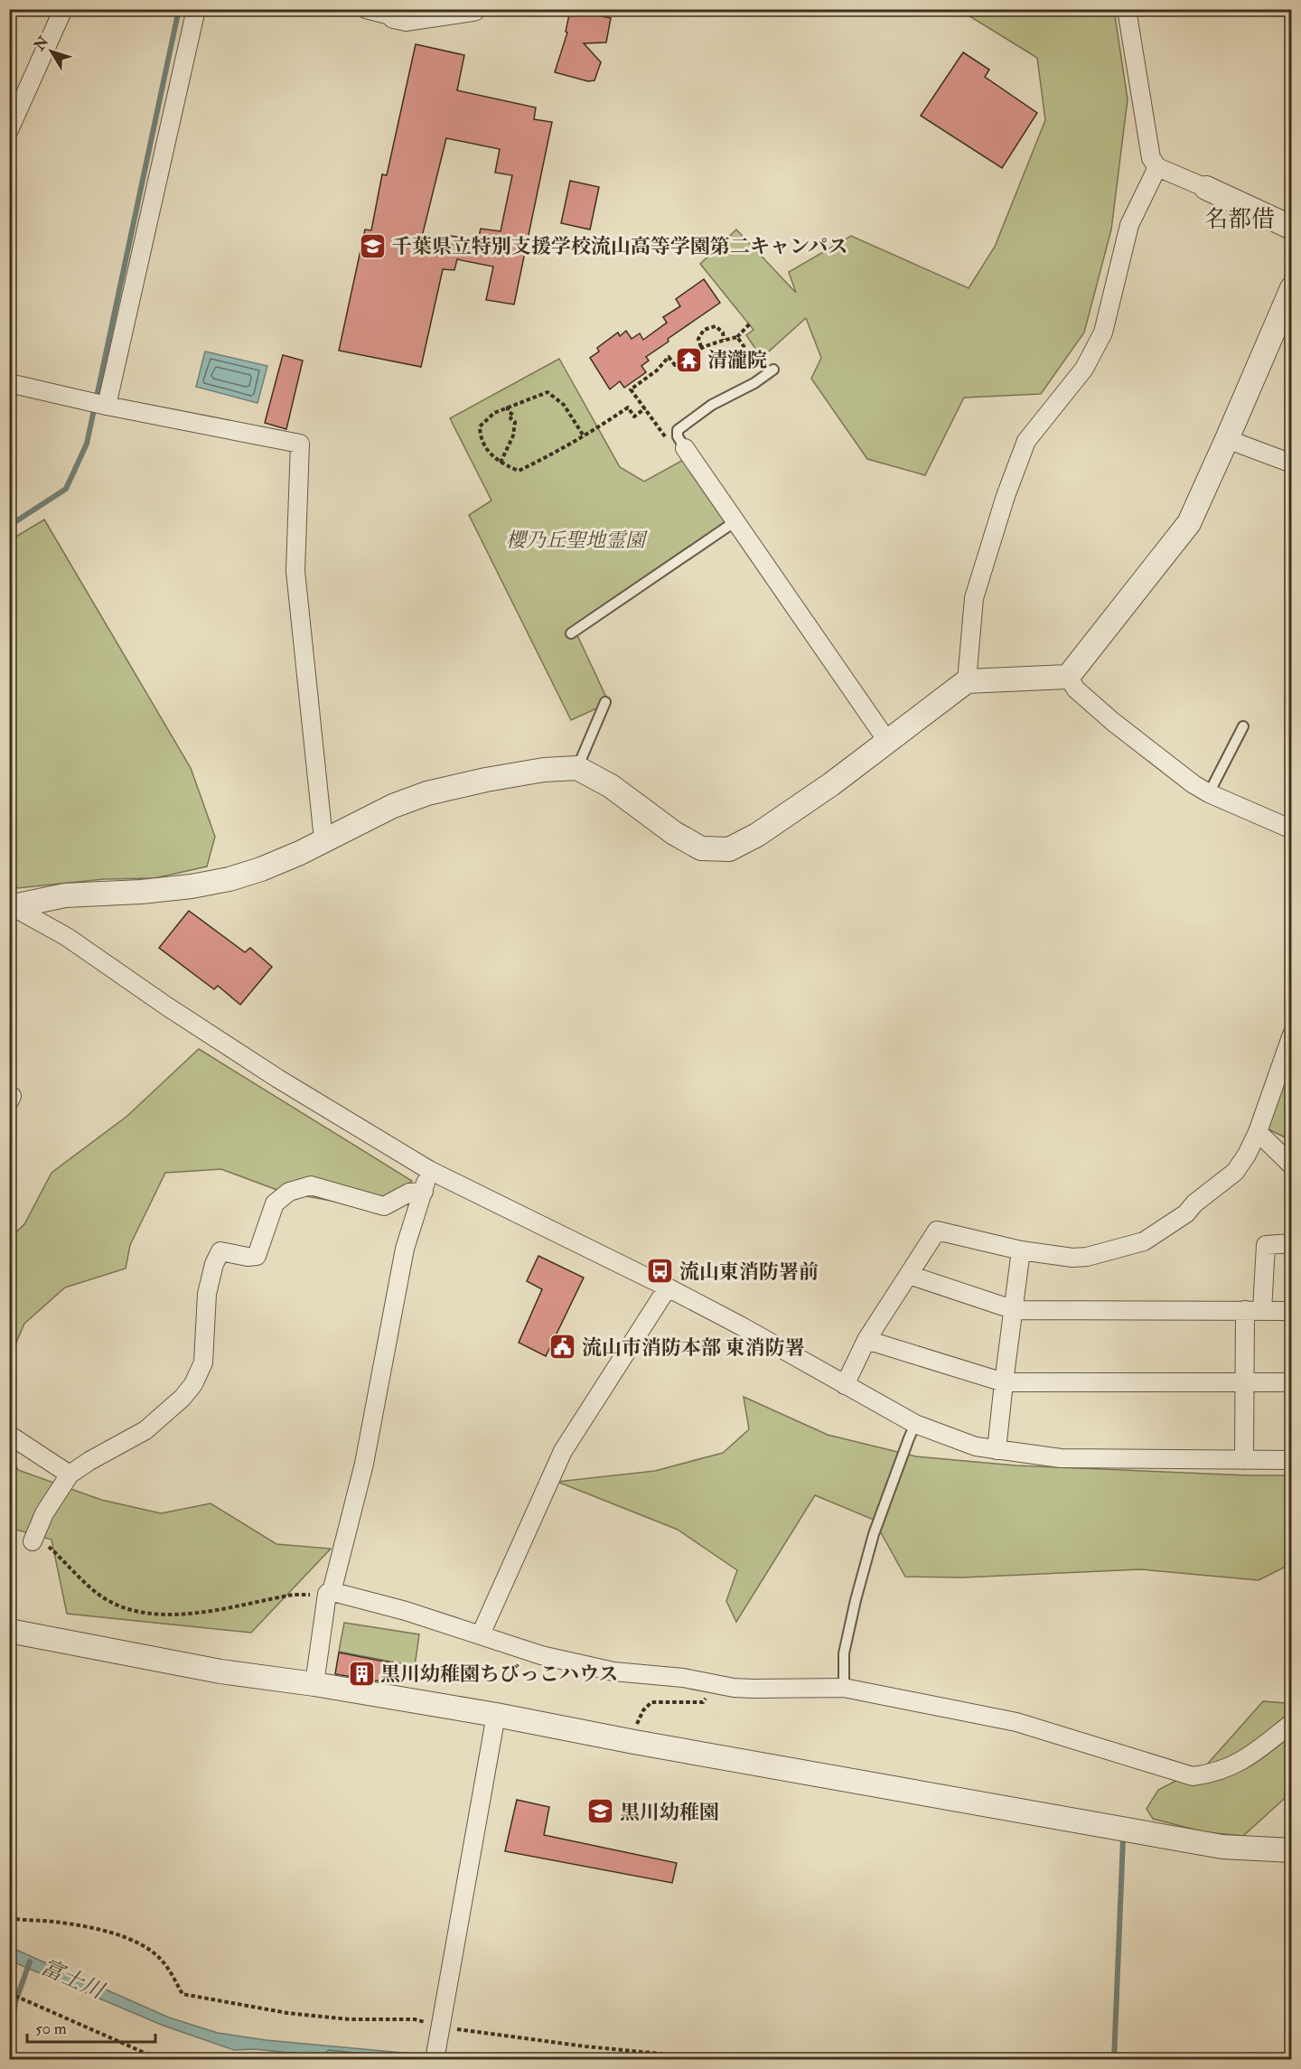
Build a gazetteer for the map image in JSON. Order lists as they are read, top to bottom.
{
  "districts": ["名都借"],
  "water": ["富士川"],
  "parks": ["櫻乃丘聖地霊園"],
  "places": {
    "school or university": ["千葉県立特別支援学校流山高等学園第二キャンパス", "黒川幼稚園"],
    "temple": ["清瀧院"],
    "bus stop": ["流山東消防署前"],
    "public building": ["流山市消防本部 東消防署"],
    "building": ["黒川幼稚園ちびっこハウス"]
  },
  "scale_bar": "50 m",
  "north": "top left"
}
